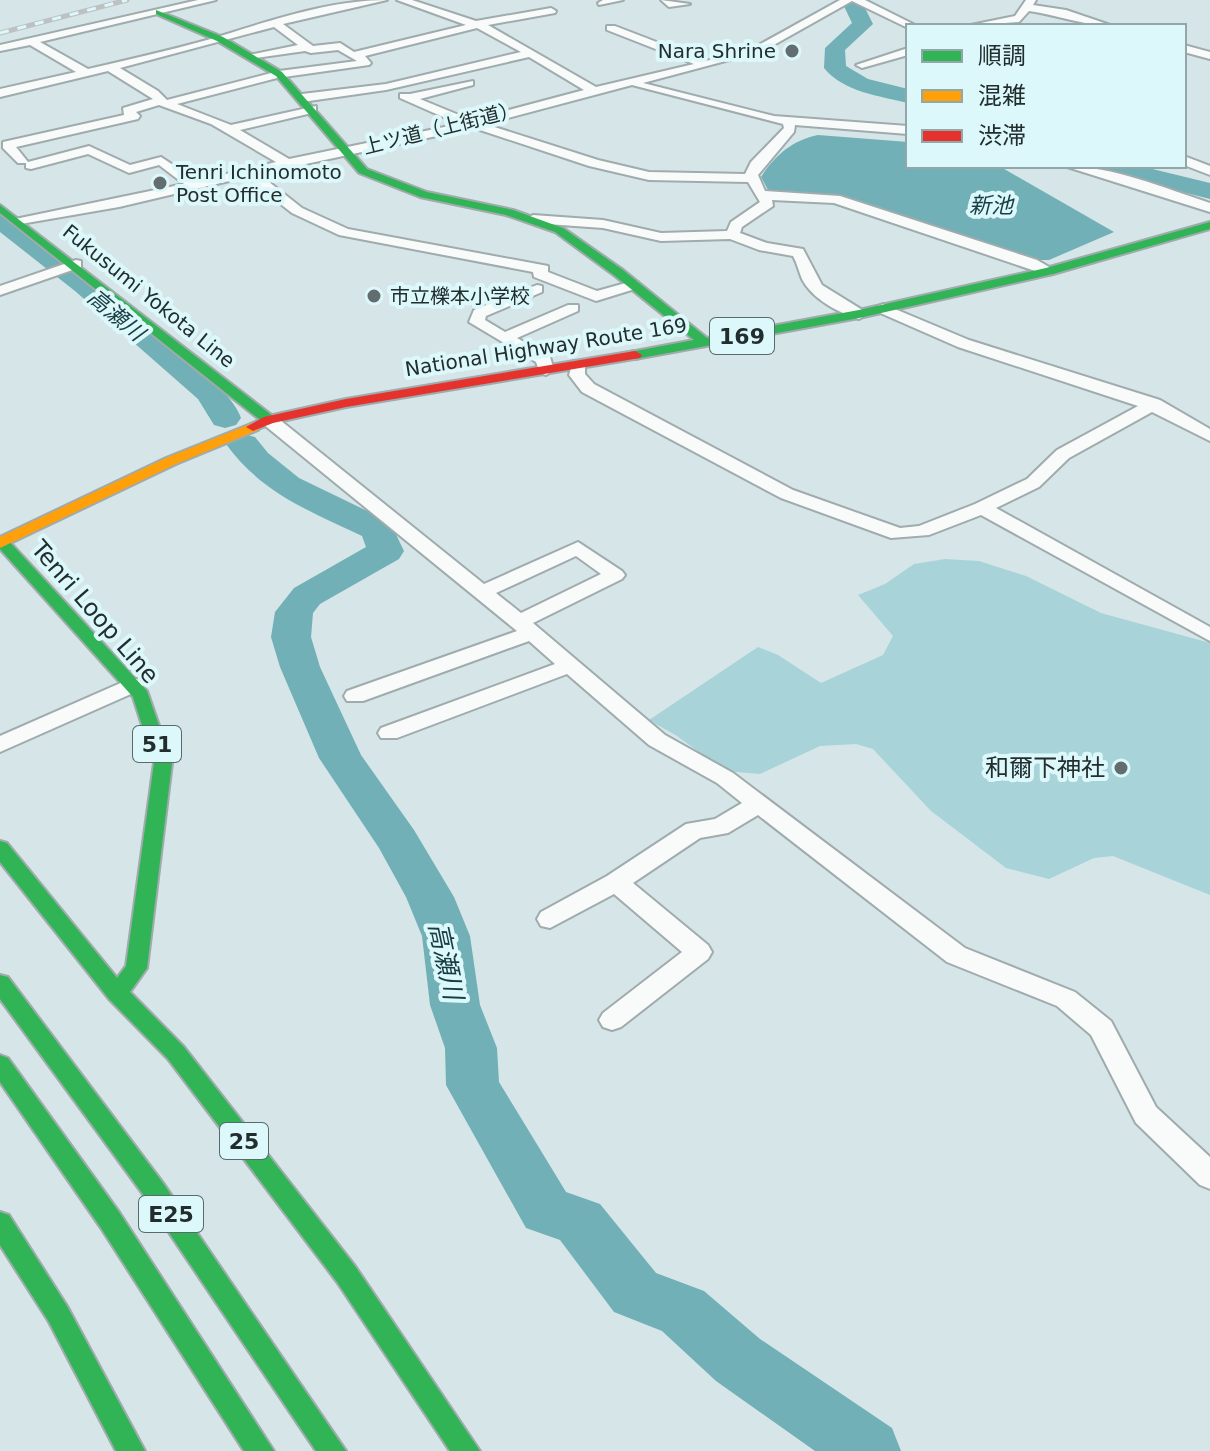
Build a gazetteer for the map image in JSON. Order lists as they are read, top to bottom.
{
  "streets": {
    "main road": [
      "Fukusumi Yokota Line",
      "169",
      "National Highway Route 169",
      "Tenri Loop Line",
      "51",
      "25",
      "E25"
    ],
    "street": ["上ツ道（上街道）"]
  },
  "crossings": [
    ["上ツ道（上街道）", "Fukusumi Yokota Line"],
    ["Fukusumi Yokota Line", "National Highway Route 169"],
    ["National Highway Route 169", "Tenri Loop Line"],
    ["Tenri Loop Line", "25"]
  ],
  "water": ["新池", "高瀬川"],
  "places": [
    "Nara Shrine",
    "Tenri Ichinomoto Post Office",
    "市立櫟本小学校",
    "和爾下神社"
  ],
  "legend": ["順調", "混雑", "渋滞"]
}
